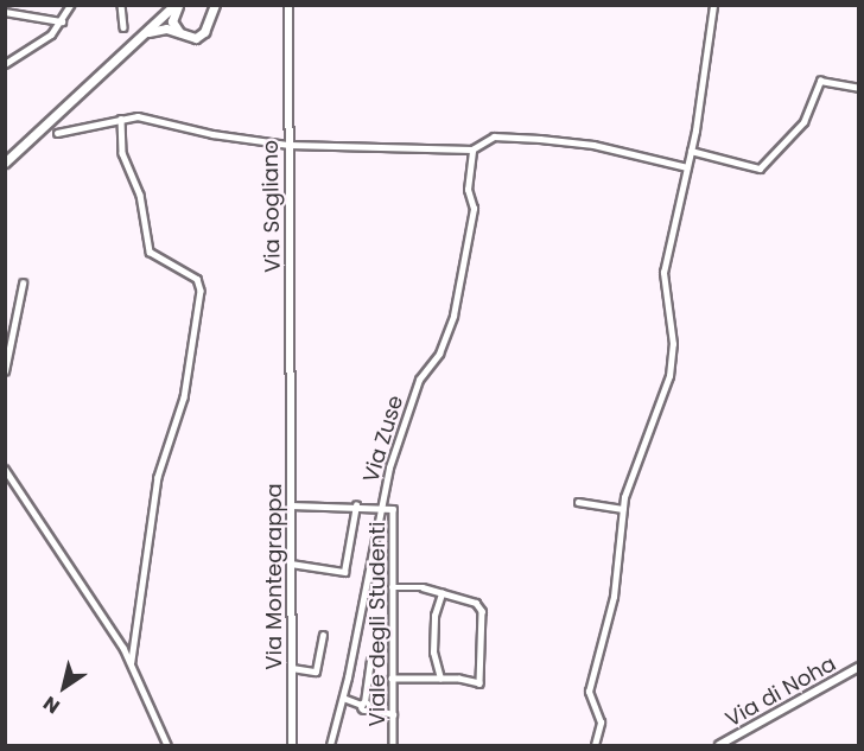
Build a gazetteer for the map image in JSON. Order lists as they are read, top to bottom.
{
  "streets": {
    "main road": ["Via Sogliano", "Via Montegrappa", "Via di Noha"],
    "street": ["Via Zuse", "Viale degli Studenti"]
  },
  "crossings": [
    ["Via Sogliano", "Via Montegrappa"],
    ["Via Zuse", "Viale degli Studenti"]
  ],
  "north": "bottom left"
}
